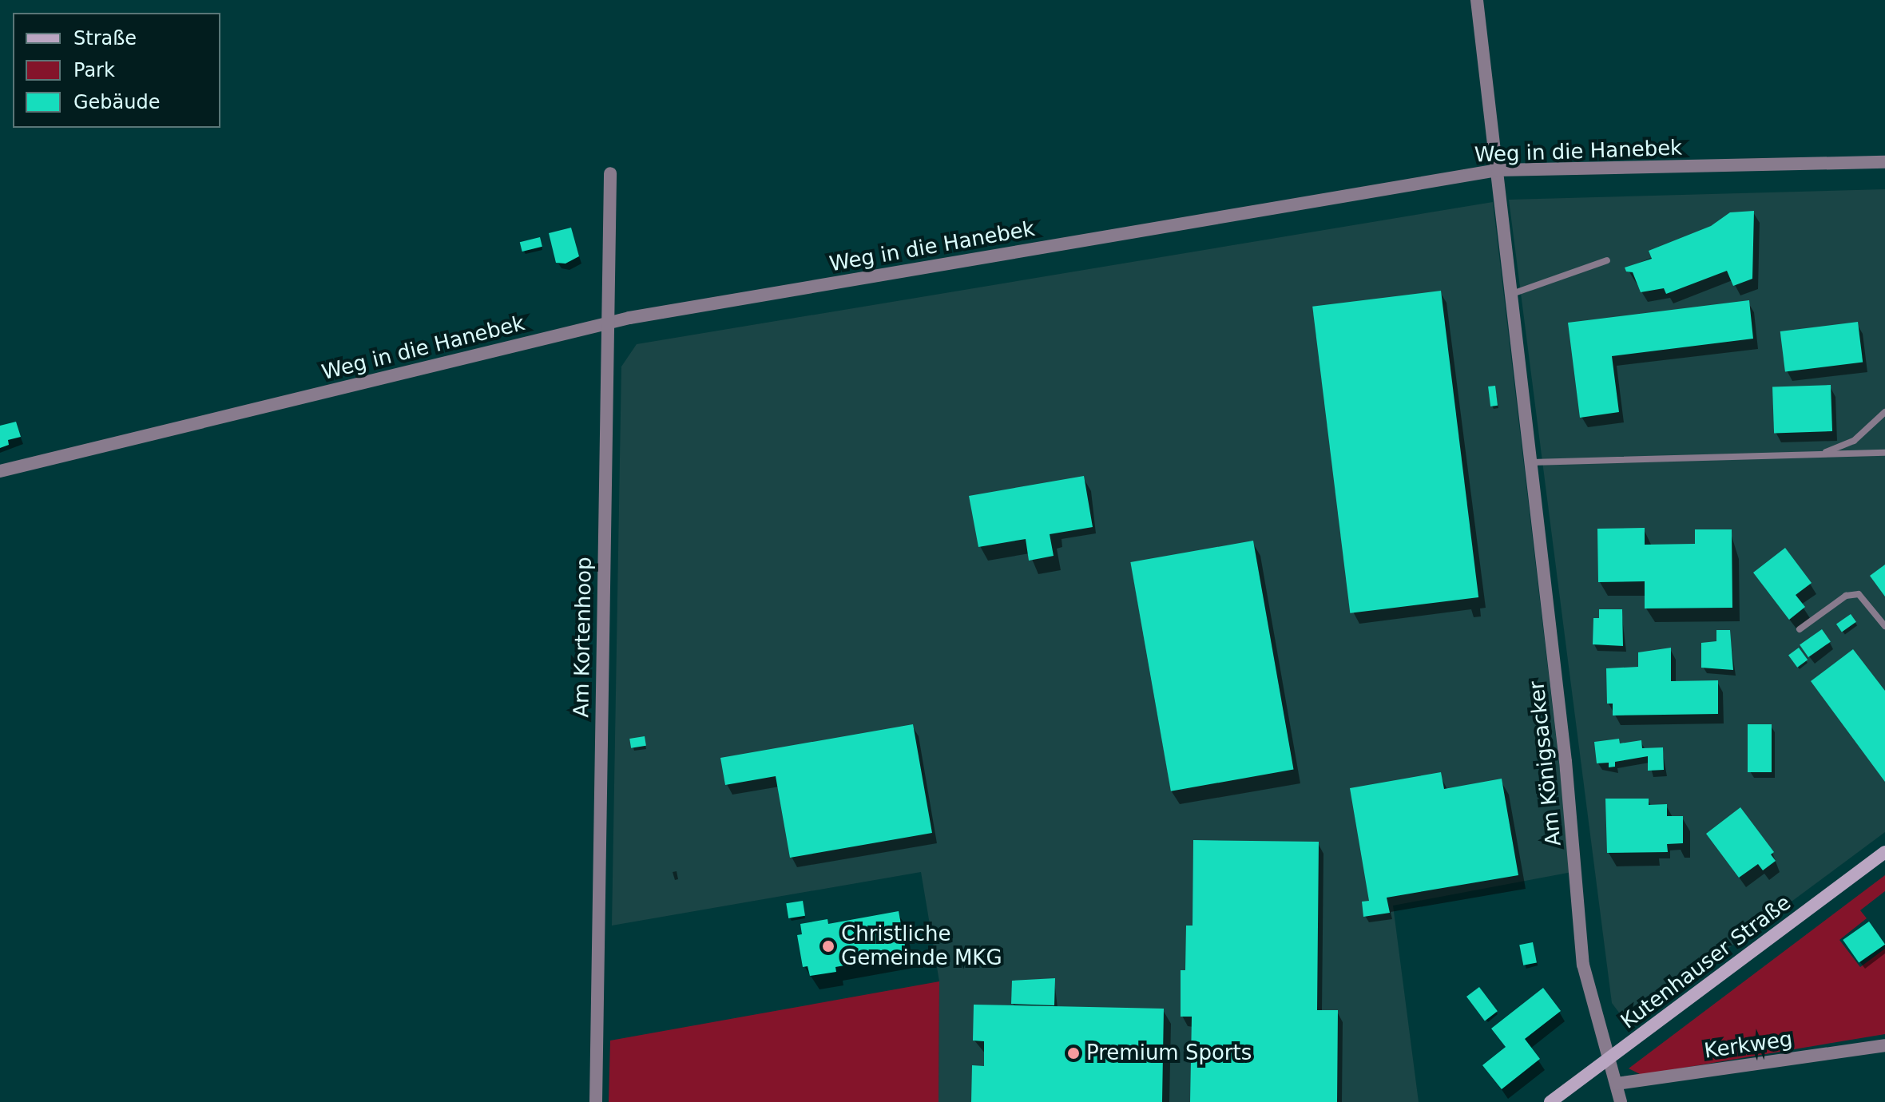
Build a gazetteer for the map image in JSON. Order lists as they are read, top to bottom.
{
  "streets": {
    "street": [
      "Weg in die Hanebek",
      "Am Kortenhoop",
      "Am Königsacker",
      "Kutenhauser Straße",
      "Kerkweg"
    ]
  },
  "crossings": [
    ["Weg in die Hanebek", "Am Kortenhoop"],
    ["Weg in die Hanebek", "Am Königsacker"],
    ["Am Königsacker", "Kutenhauser Straße"],
    ["Am Königsacker", "Kerkweg"]
  ],
  "places": ["Christliche Gemeinde MKG", "Premium Sports"],
  "legend": ["Straße", "Park", "Gebäude"]
}
